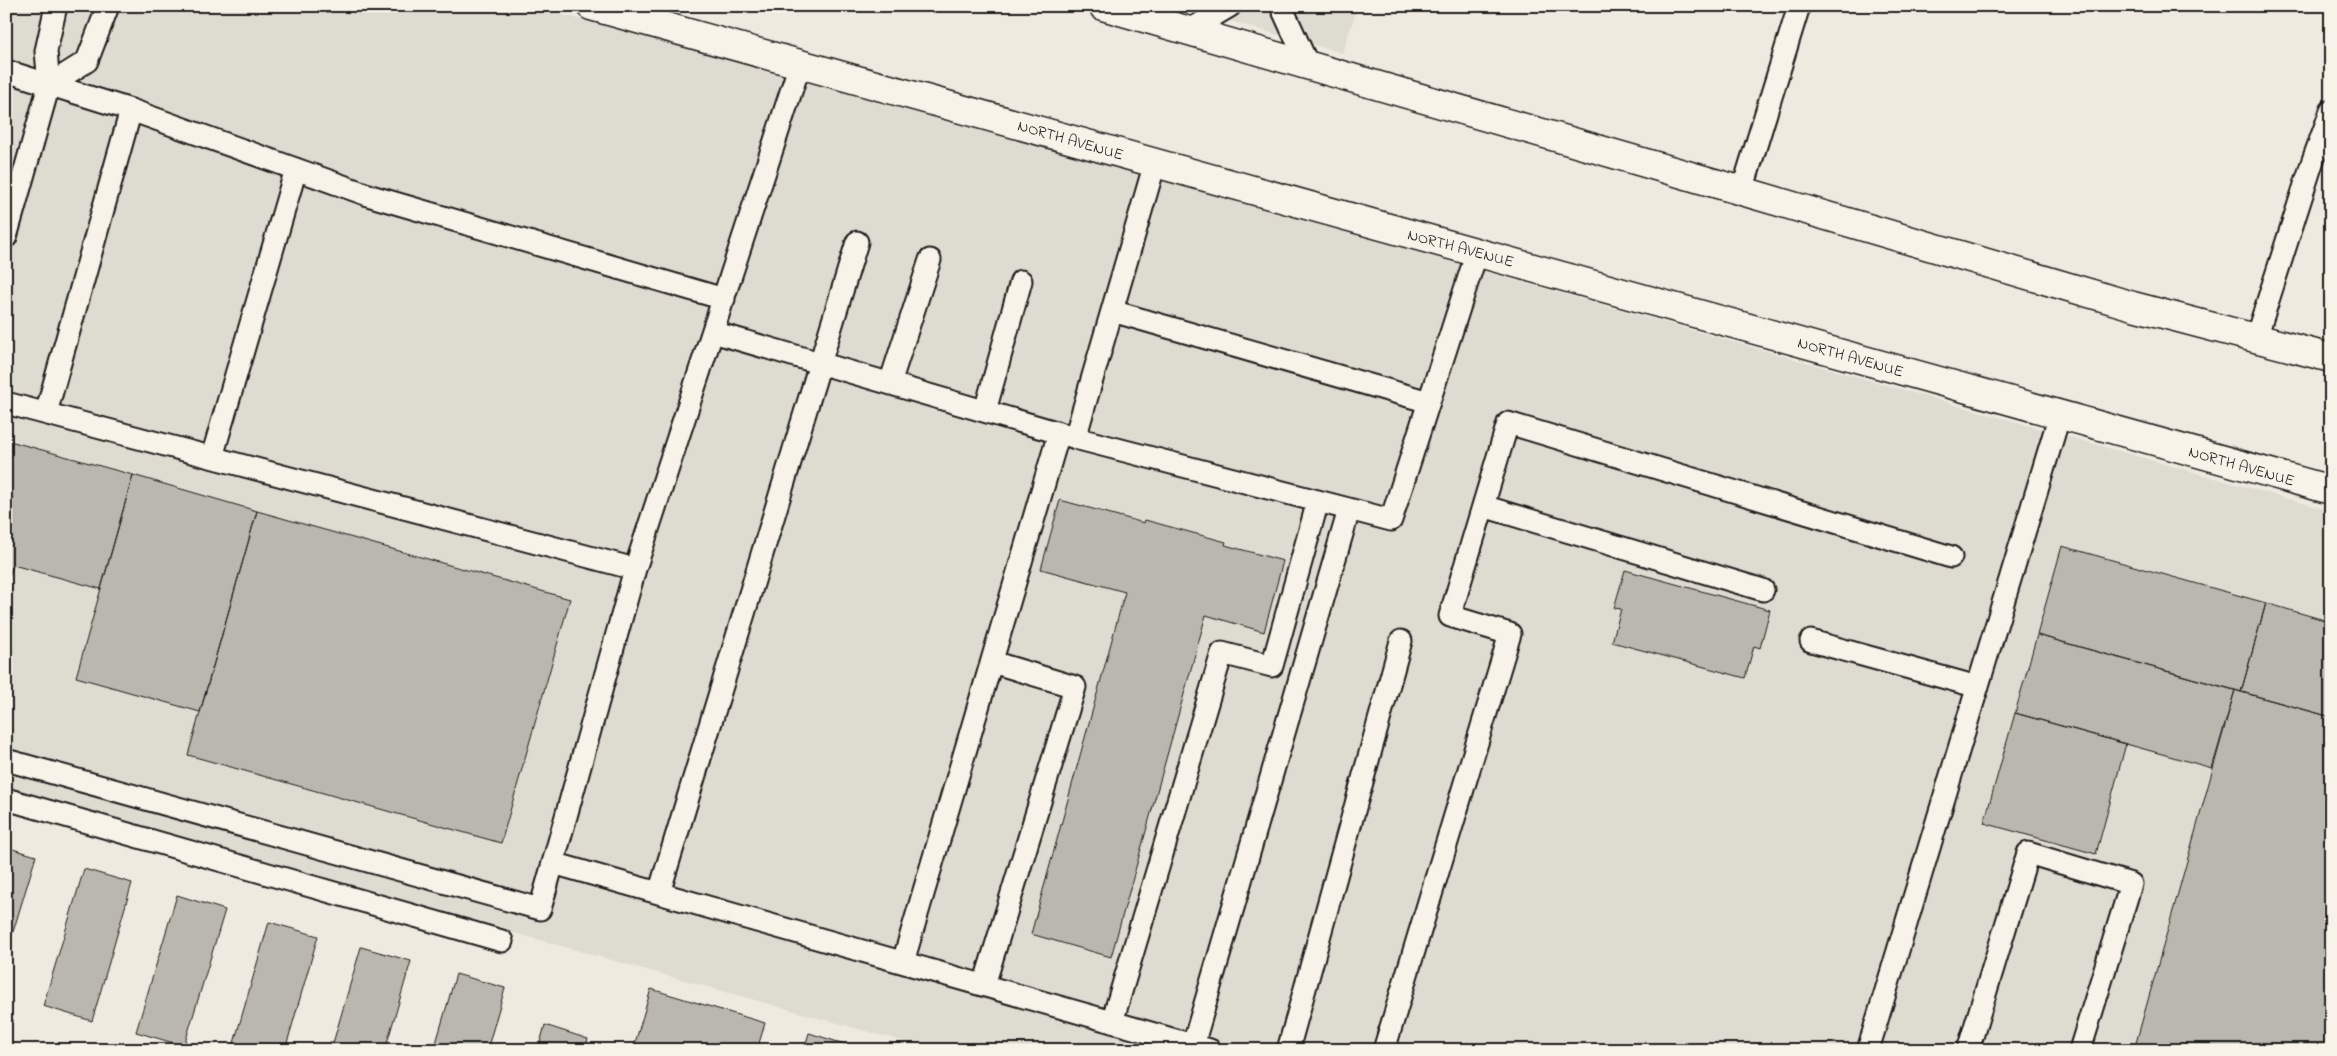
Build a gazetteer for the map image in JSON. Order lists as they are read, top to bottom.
{
  "streets": {
    "main road": ["NORTH AVENUE"]
  }
}
